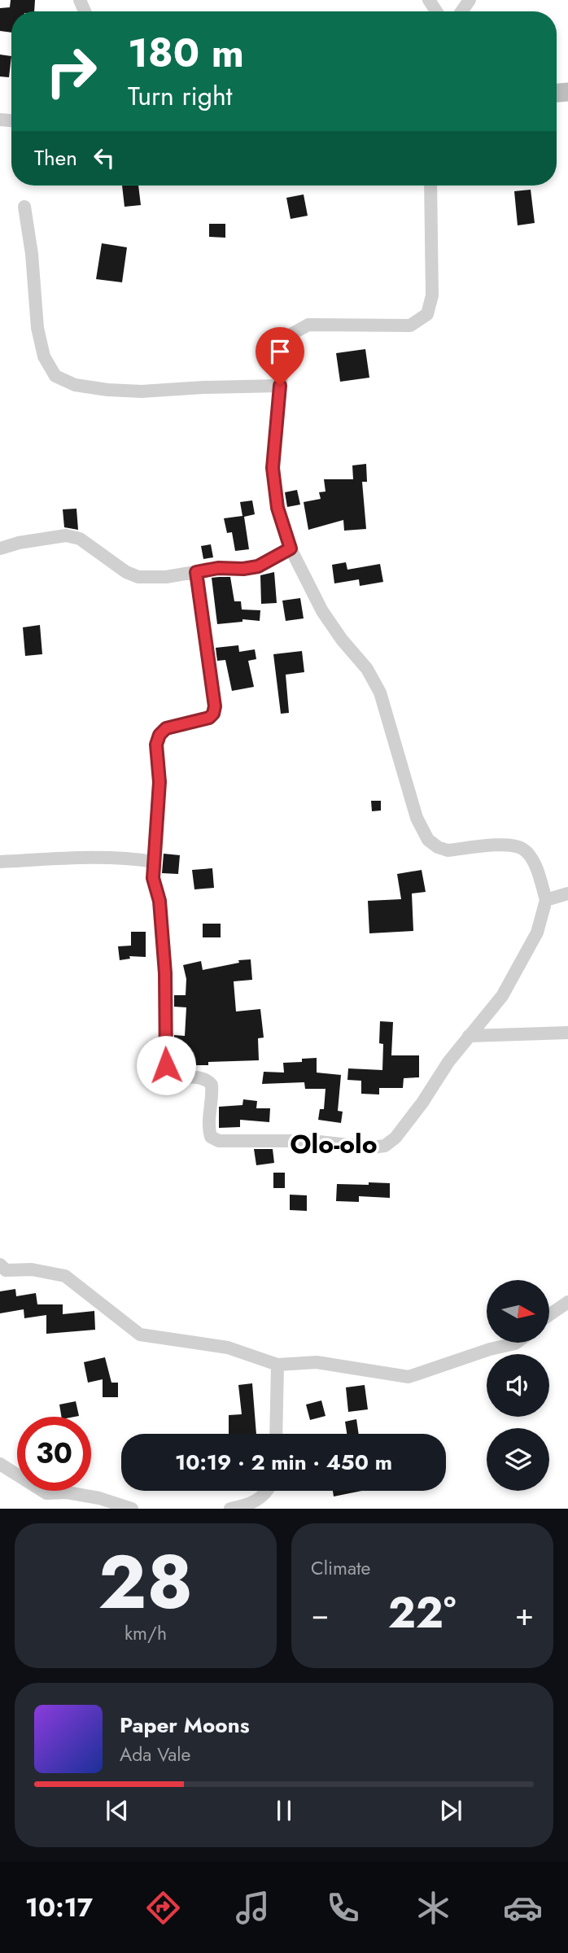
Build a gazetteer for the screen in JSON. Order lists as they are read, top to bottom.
{
  "districts": ["Olo-olo"],
  "north": "right",
  "page": {
    "turn": ["180 m", "Turn right"],
    "then": "Then",
    "limit": "30",
    "trip": "10:19 · 2 min · 450 m",
    "tile": [
      ["28", "km/h"],
      "Climate"
    ],
    "heat": ["−", "22°", "+"],
    "song": ["Paper Moons", "Ada Vale"],
    "tabs": "10:17"
  }
}
